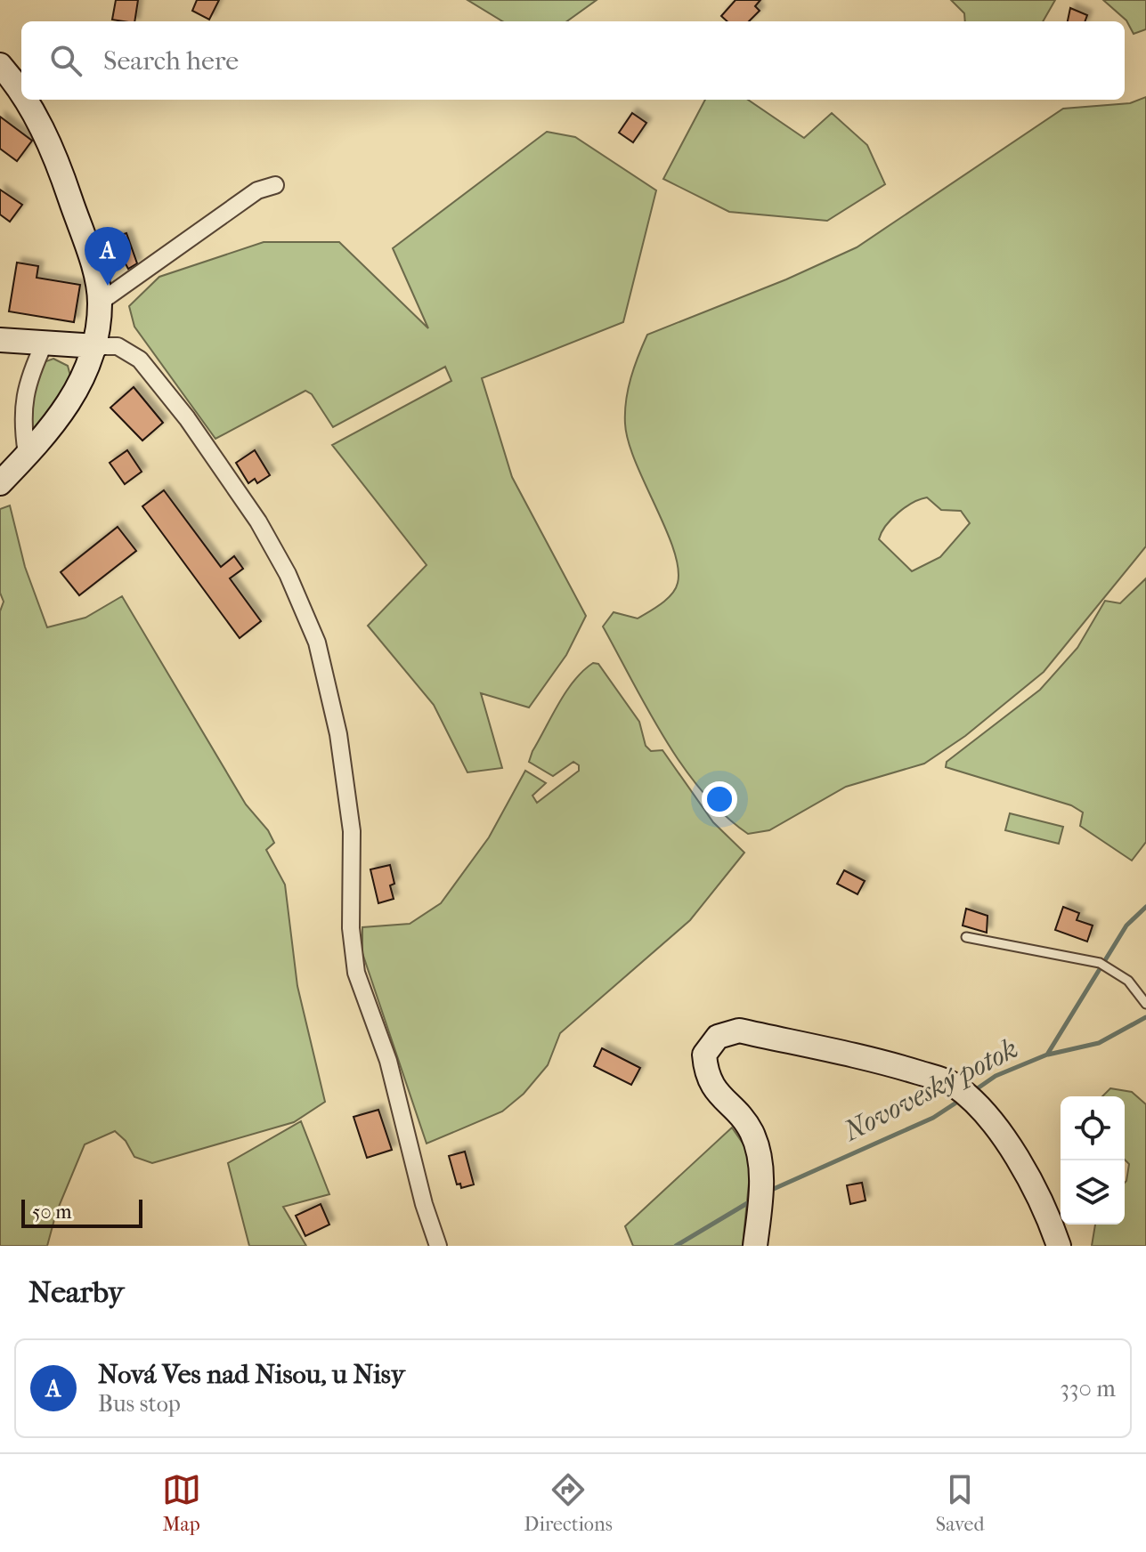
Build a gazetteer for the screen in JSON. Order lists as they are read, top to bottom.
{
  "water": ["Novoveský potok"],
  "scale_bar": "50 m",
  "page": {
    "search": "Search here",
    "pins": "A",
    "scale": "50 m",
    "heading": "Nearby",
    "list": [
      {
        "mark": "A",
        "name": "Nová Ves nad Nisou, u Nisy",
        "note": "Bus stop",
        "value": "330 m"
      }
    ],
    "nav": ["Map", "Directions", "Saved"]
  }
}
